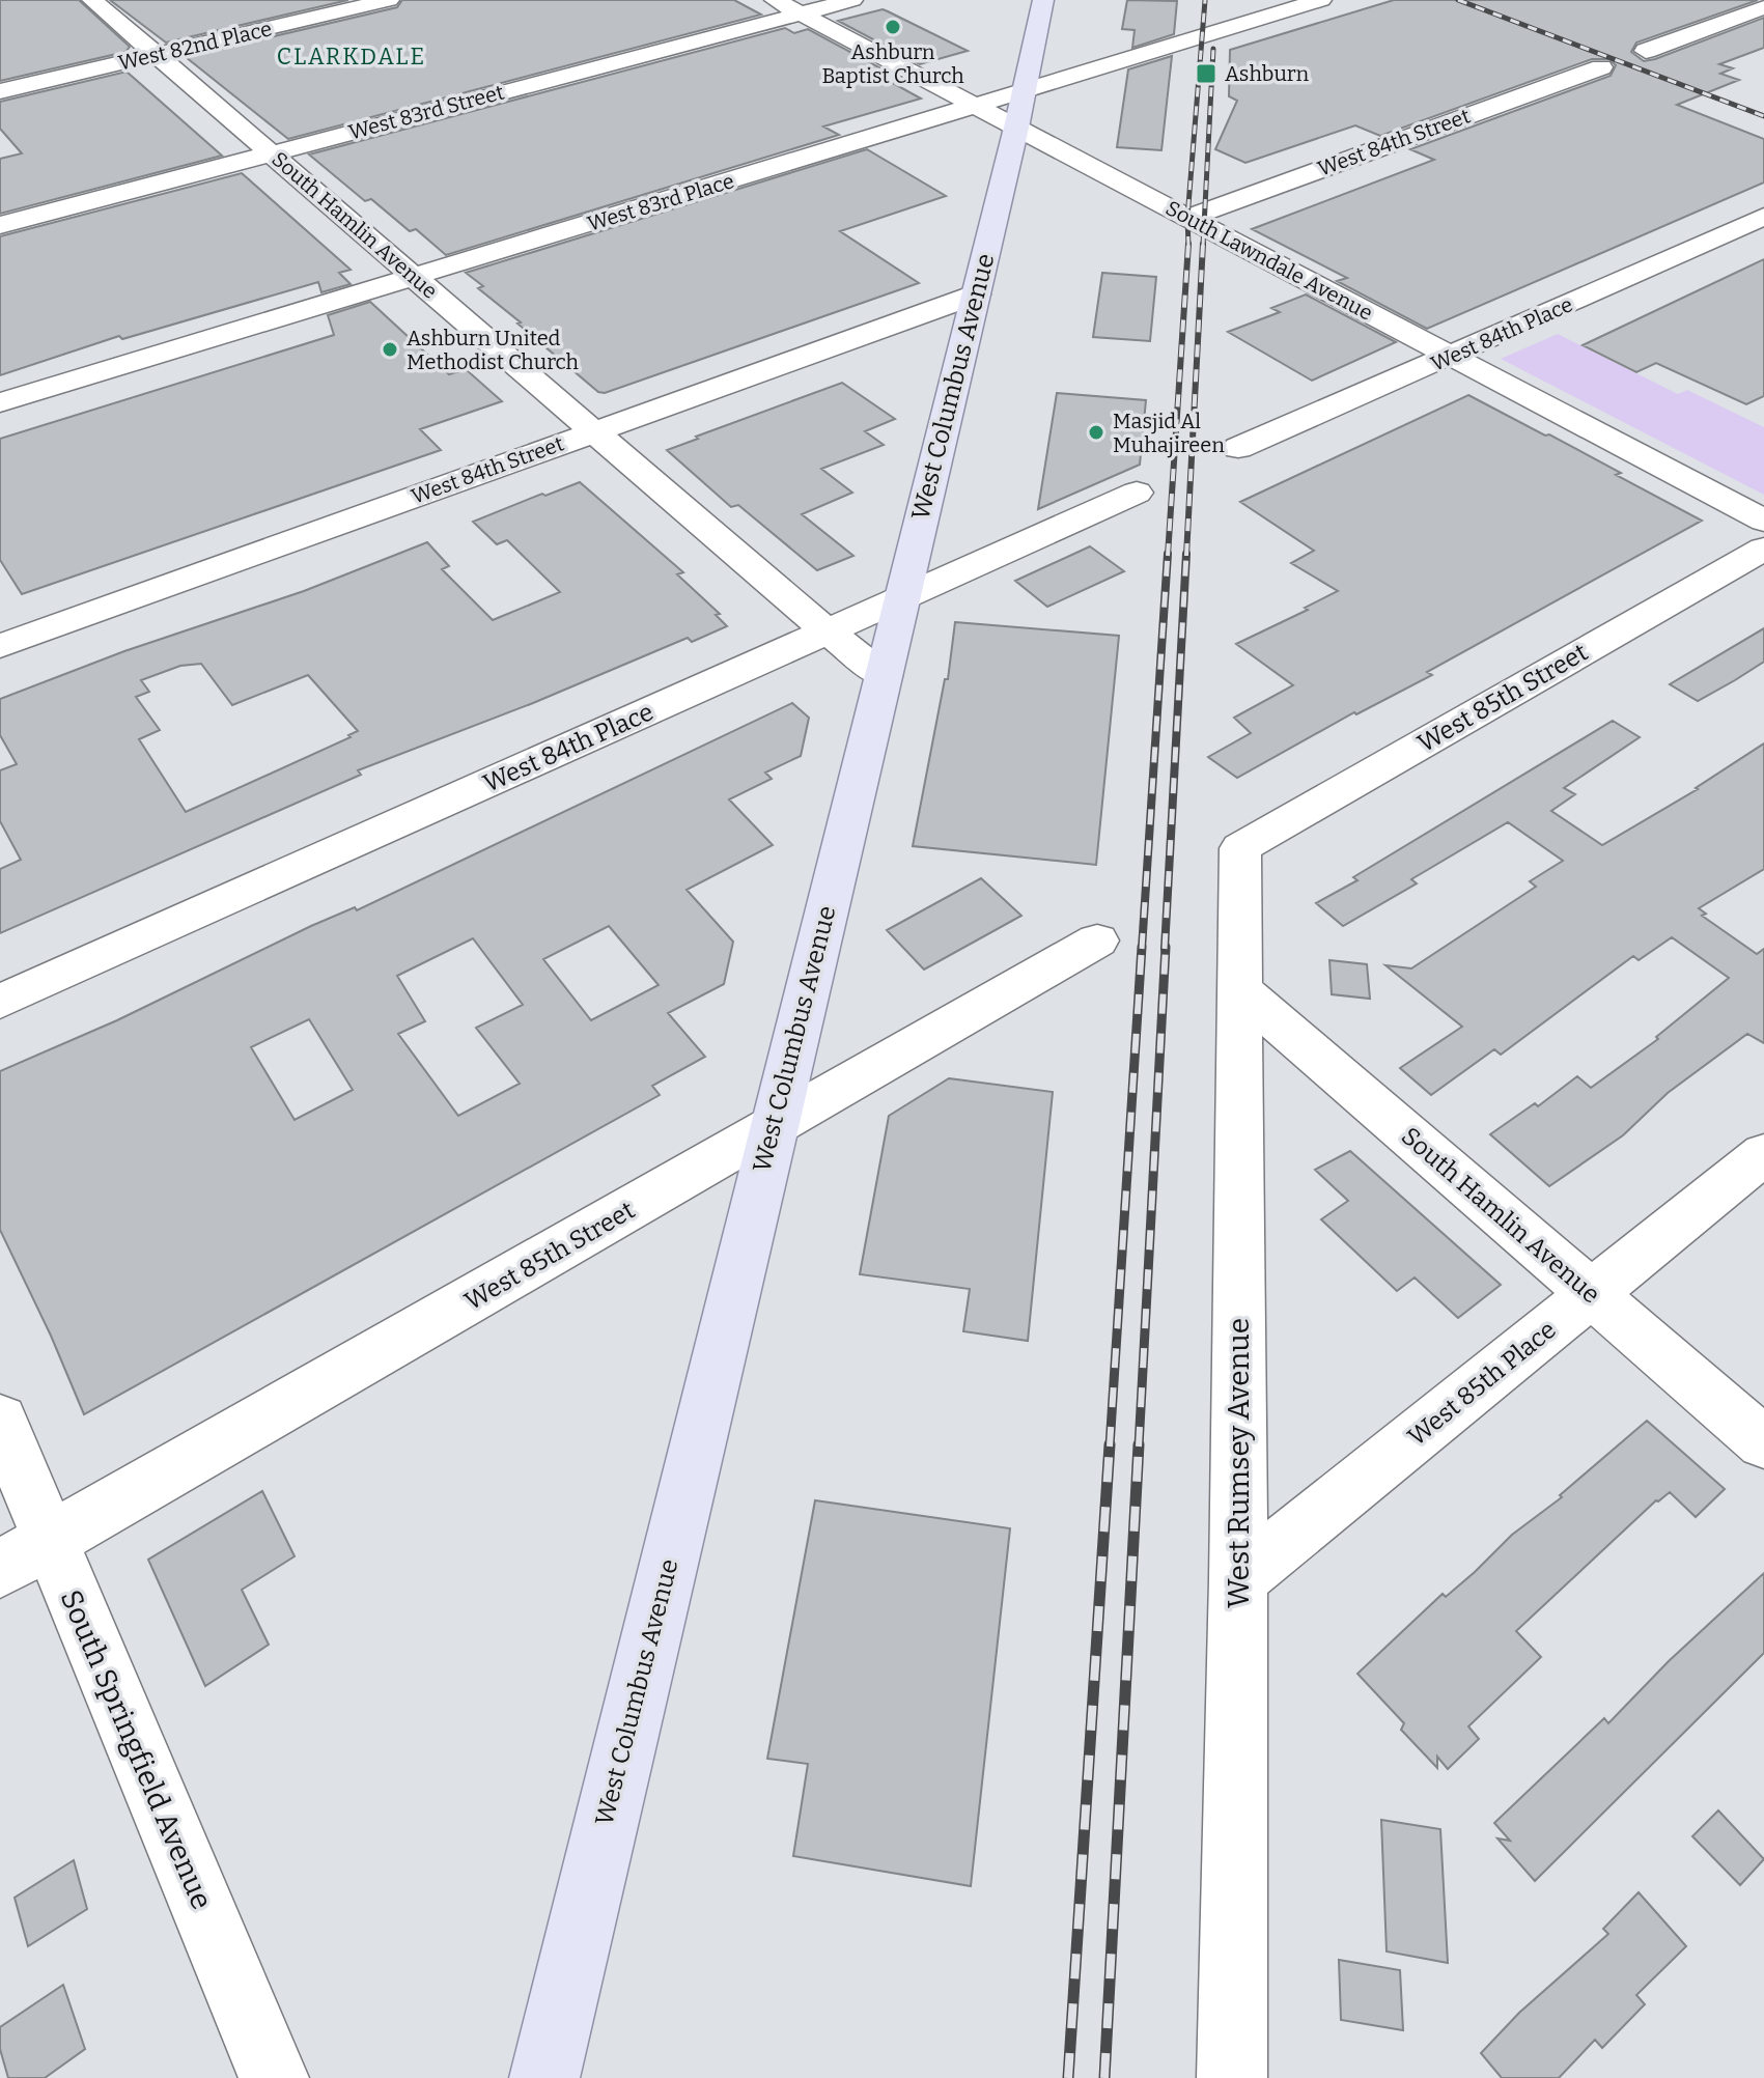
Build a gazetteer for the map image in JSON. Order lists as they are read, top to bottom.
{
  "streets": {
    "main road": ["West Columbus Avenue"],
    "street": [
      "West 82nd Place",
      "West 83rd Street",
      "West 84th Street",
      "West 83rd Place",
      "South Hamlin Avenue",
      "South Lawndale Avenue",
      "West 84th Place",
      "West 85th Street",
      "West 85th Place",
      "West Rumsey Avenue",
      "South Springfield Avenue"
    ]
  },
  "crossings": [
    ["West 82nd Place", "South Hamlin Avenue"],
    ["West 83rd Street", "South Hamlin Avenue"],
    ["West 83rd Street", "South Lawndale Avenue"],
    ["West 84th Street", "South Hamlin Avenue"],
    ["West 84th Street", "South Lawndale Avenue"],
    ["West 84th Street", "West Columbus Avenue"],
    ["West 83rd Place", "South Hamlin Avenue"],
    ["West 83rd Place", "South Lawndale Avenue"],
    ["West 83rd Place", "West Columbus Avenue"],
    ["South Hamlin Avenue", "West 84th Place"],
    ["South Hamlin Avenue", "West Columbus Avenue"],
    ["South Hamlin Avenue", "West 85th Place"],
    ["South Hamlin Avenue", "West Rumsey Avenue"],
    ["South Lawndale Avenue", "West 84th Place"],
    ["South Lawndale Avenue", "West Columbus Avenue"],
    ["West 84th Place", "West Columbus Avenue"],
    ["West Columbus Avenue", "West 85th Street"],
    ["West 85th Street", "West Rumsey Avenue"],
    ["West 85th Street", "South Springfield Avenue"],
    ["West 85th Place", "West Rumsey Avenue"]
  ],
  "districts": ["CLARKDALE"],
  "places": {
    "other": ["Ashburn Baptist Church", "Ashburn United Methodist Church", "Masjid Al Muhajireen"],
    "transit": ["Ashburn"]
  }
}
